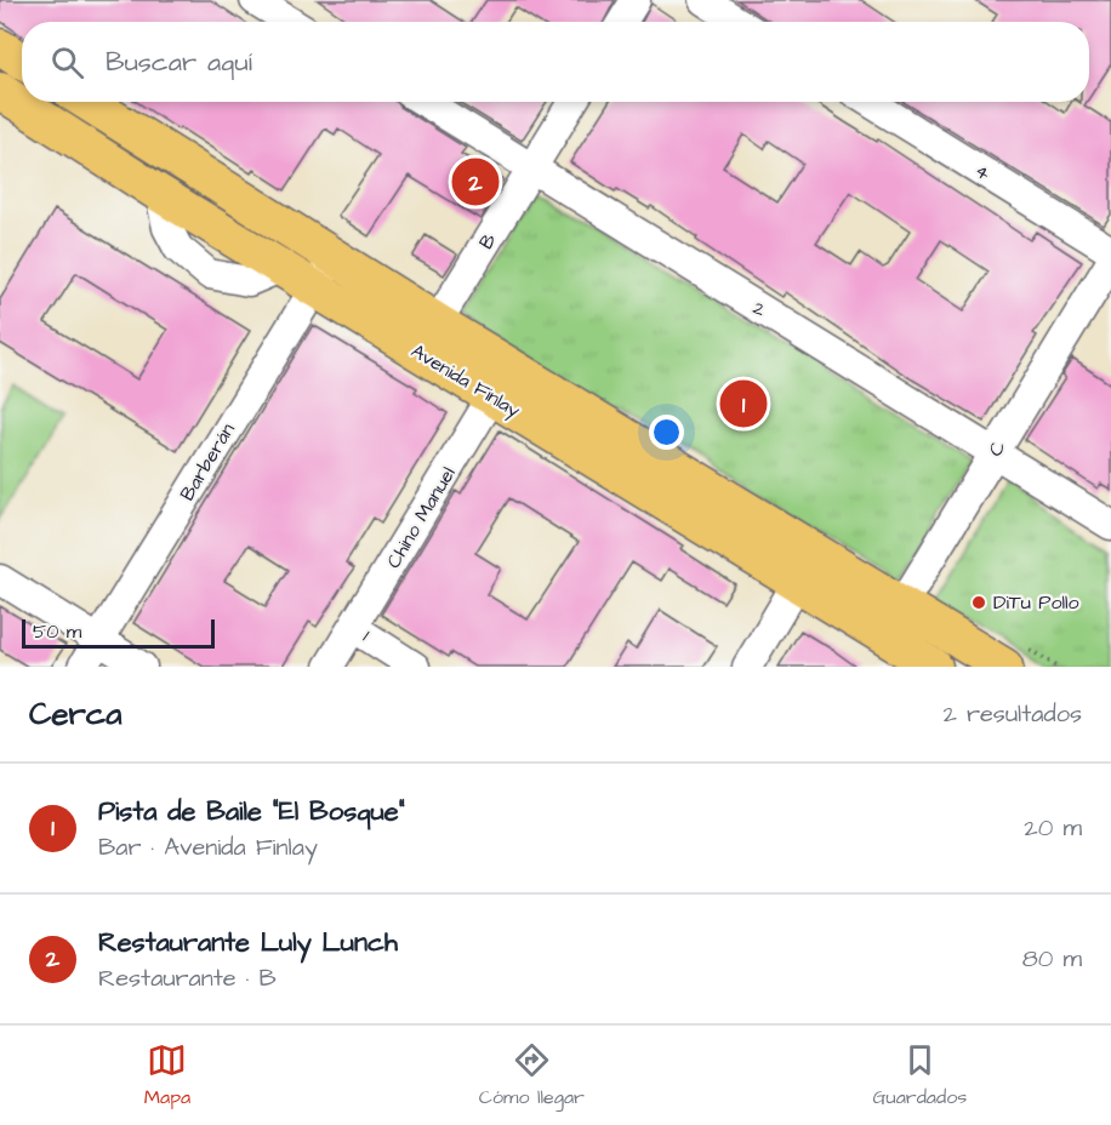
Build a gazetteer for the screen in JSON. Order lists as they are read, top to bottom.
{
  "streets": {
    "main road": ["Avenida Finlay"],
    "street": [
      "4",
      "B",
      "2",
      "C",
      "Barberán",
      "Chino Manuel",
      "1"
    ]
  },
  "crossings": [
    ["B", "2"],
    ["B", "Avenida Finlay"],
    ["2", "C"],
    ["Avenida Finlay", "C"],
    ["Avenida Finlay", "Barberán"],
    ["Avenida Finlay", "Chino Manuel"],
    ["Chino Manuel", "1"]
  ],
  "places": ["DiTu Pollo"],
  "scale_bar": "50 m",
  "page": {
    "search": "Buscar aquí",
    "pins": ["2", "1"],
    "scale": "50 m",
    "heading": ["Cerca", "2 resultados"],
    "list": [
      {
        "mark": "1",
        "name": "Pista de Baile \"El Bosque\"",
        "note": "Bar · Avenida Finlay",
        "value": "20 m"
      },
      {
        "mark": "2",
        "name": "Restaurante Luly Lunch",
        "note": "Restaurante · B",
        "value": "80 m"
      }
    ],
    "nav": ["Mapa", "Cómo llegar", "Guardados"]
  }
}
